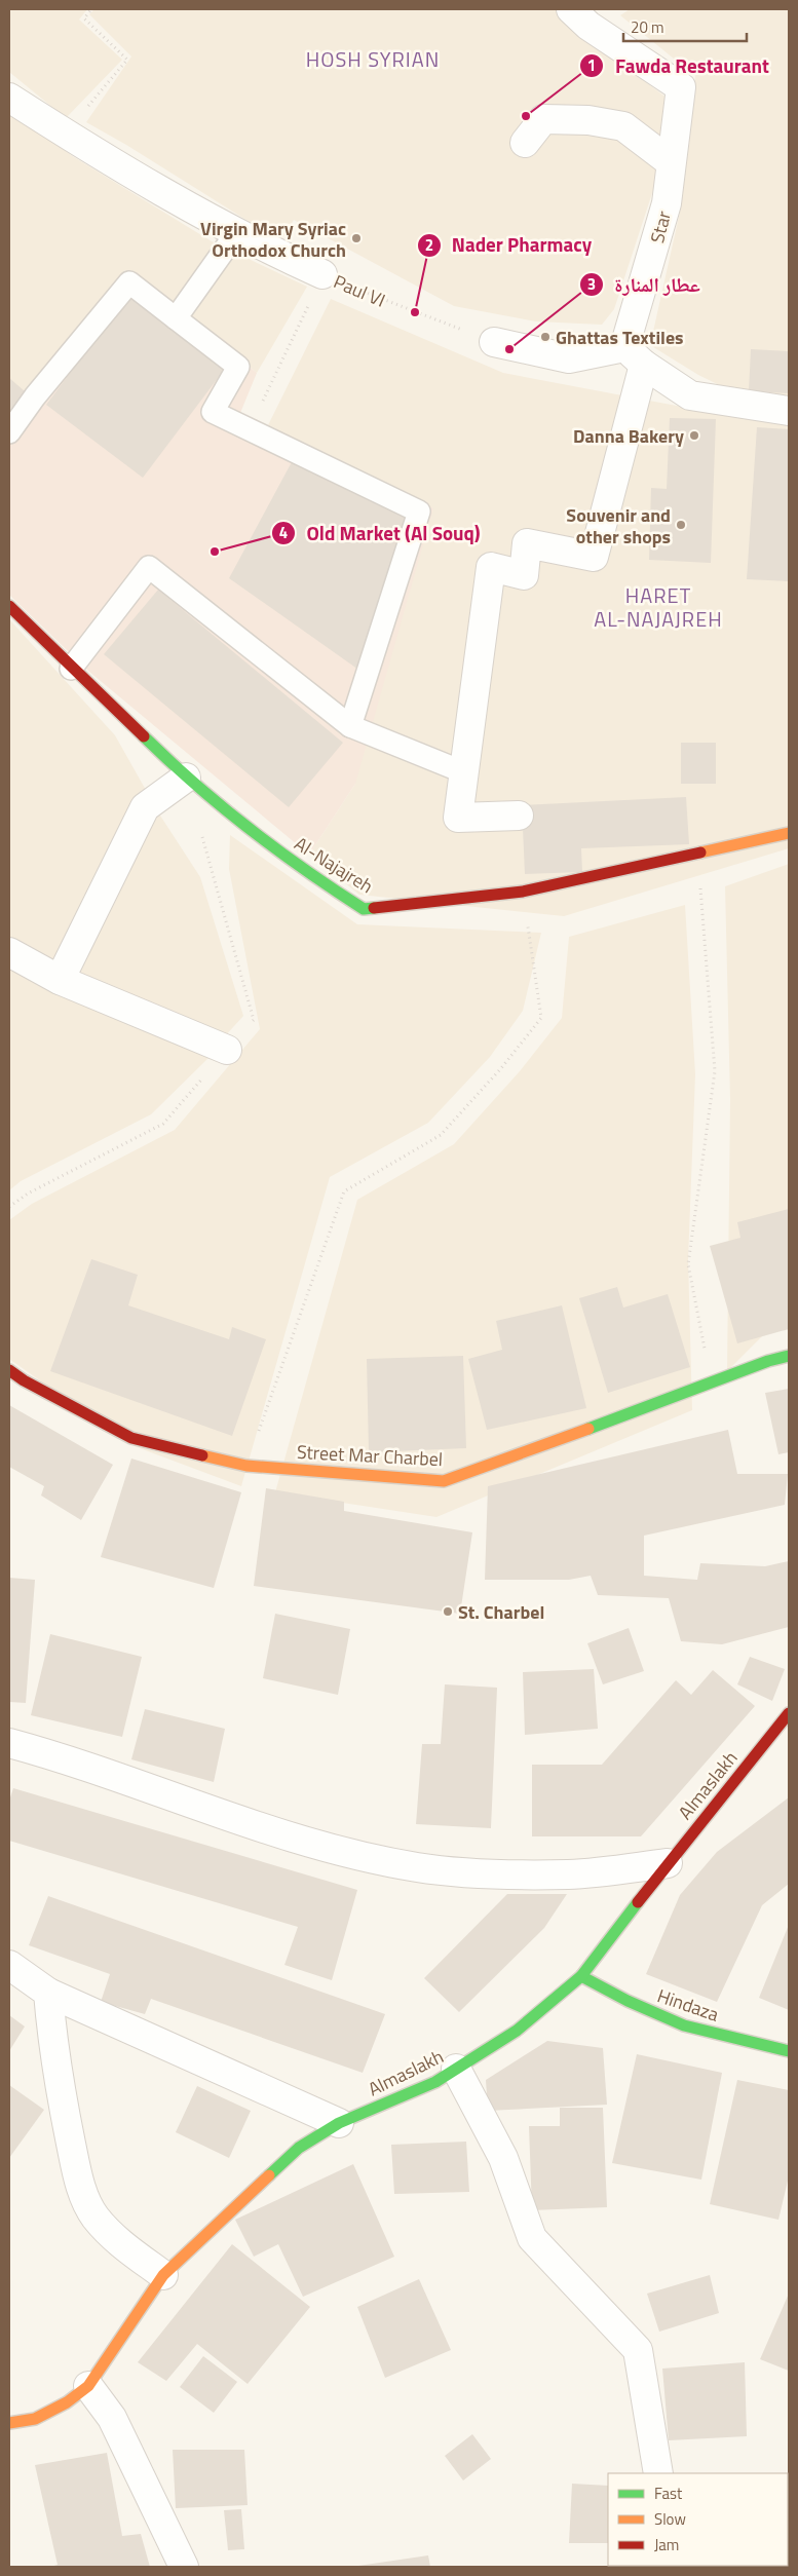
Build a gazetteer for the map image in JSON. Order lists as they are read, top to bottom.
{
  "streets": {
    "street": [
      "Star",
      "Paul VI",
      "Al-Najajreh",
      "Street Mar Charbel",
      "Almaslakh",
      "Hindaza"
    ]
  },
  "crossings": [
    ["Almaslakh", "Hindaza"]
  ],
  "districts": ["HOSH SYRIAN", "HARET AL-NAJAJREH"],
  "places": [
    "Fawda Restaurant",
    "Virgin Mary Syriac Orthodox Church",
    "Nader Pharmacy",
    "Ghattas Textiles",
    "عطار المنارة",
    "Danna Bakery",
    "Souvenir and other shops",
    "Old Market (Al Souq)",
    "St. Charbel"
  ],
  "legend": ["Fast", "Slow", "Jam"],
  "scale_bar": "20 m"
}
